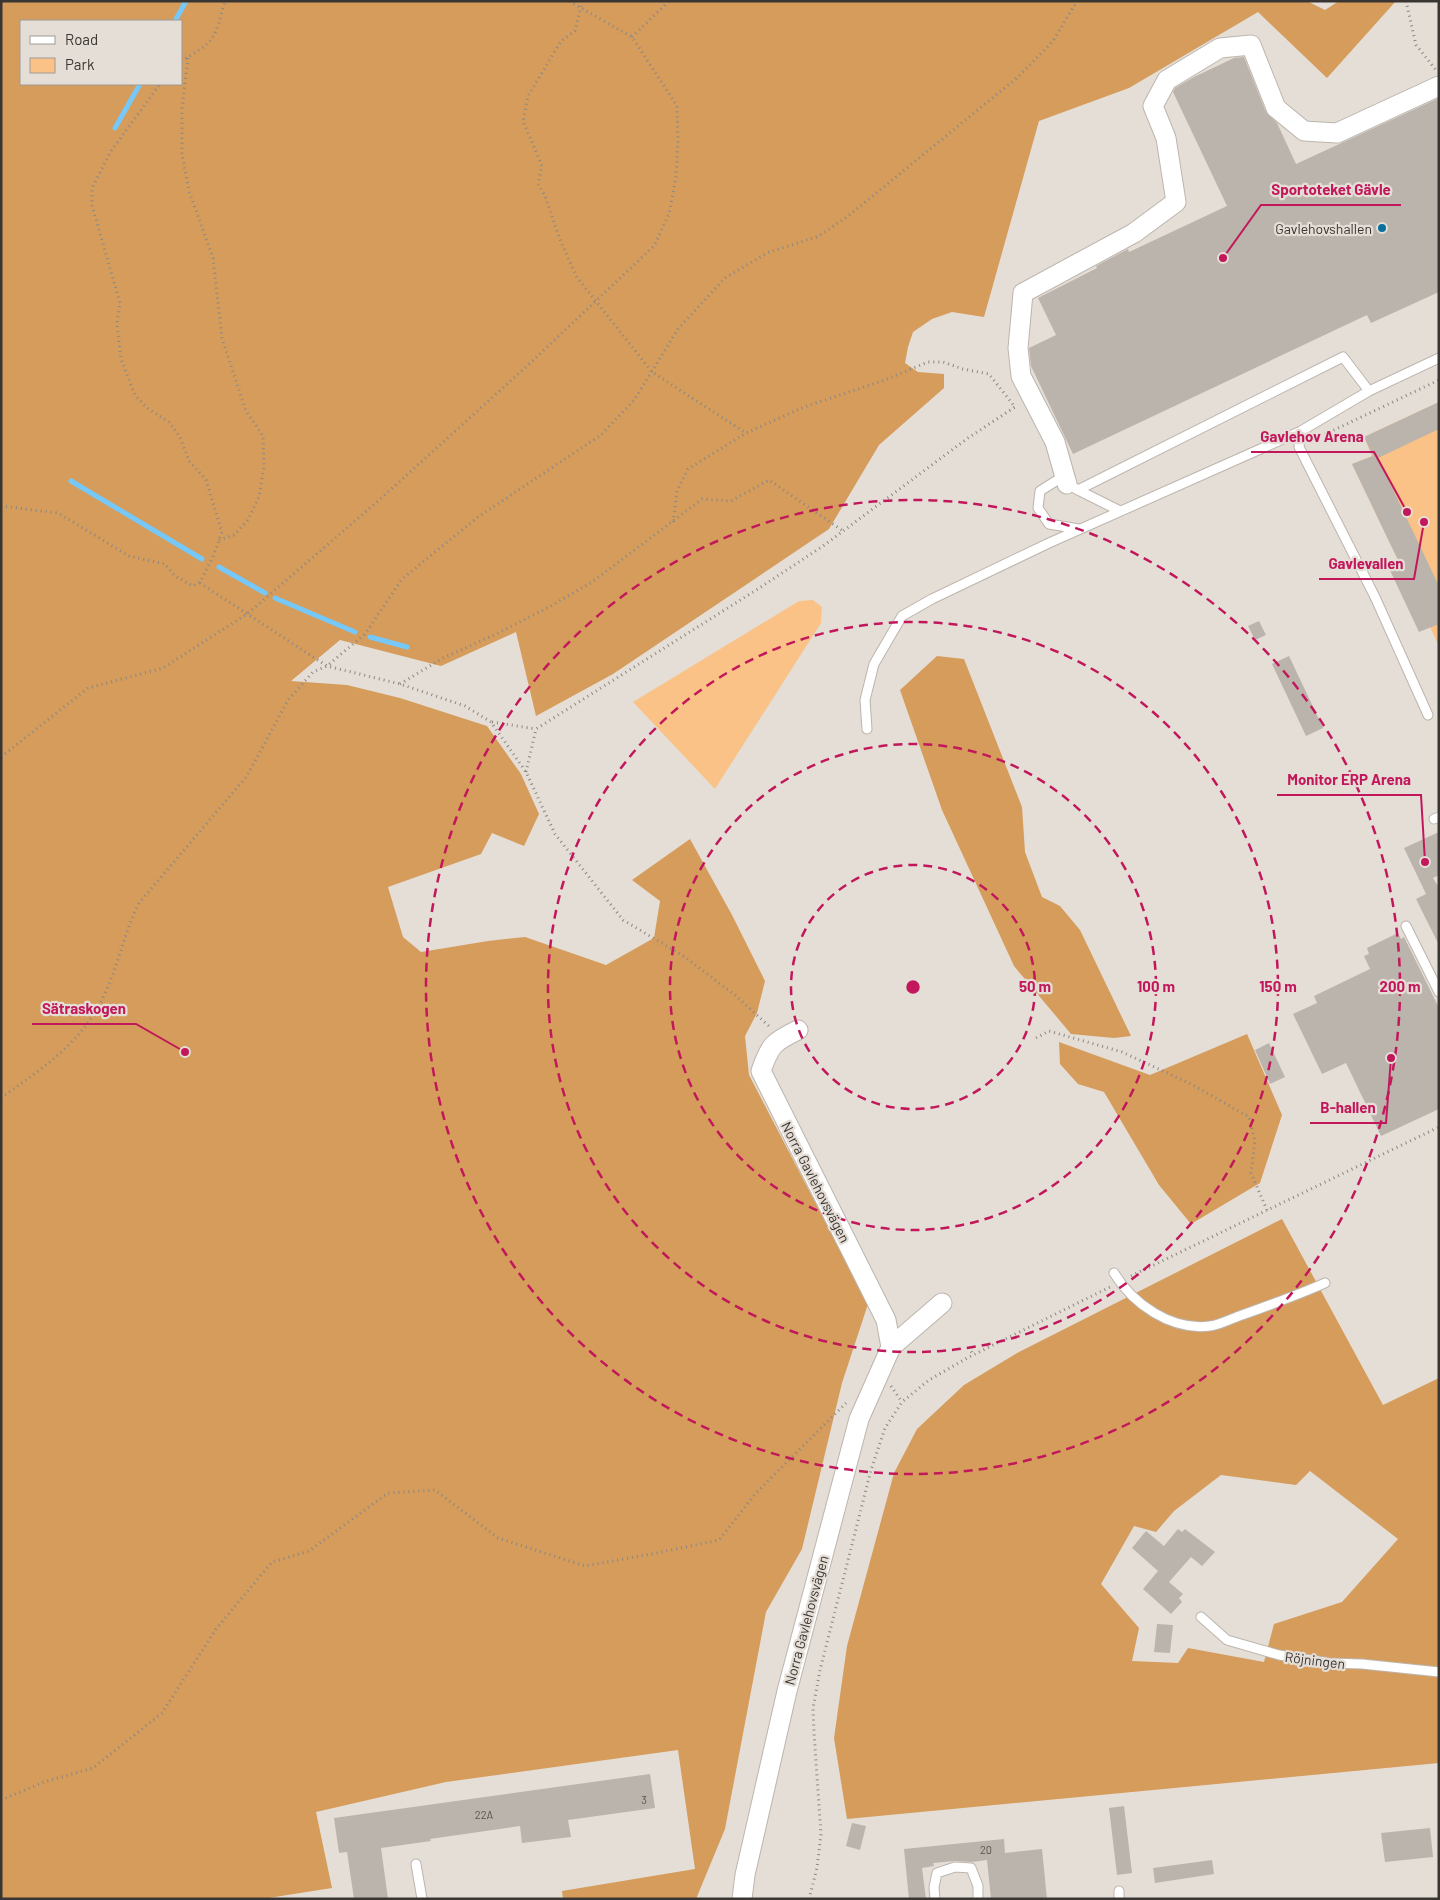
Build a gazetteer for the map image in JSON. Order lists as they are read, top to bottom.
{
  "streets": {
    "street": ["Norra Gavlehovsvägen"],
    "lane": ["Röjningen"]
  },
  "places": [
    "Gavlehovshallen",
    "Sportoteket Gävle",
    "Gavlehov Arena",
    "Gavlevallen",
    "Monitor ERP Arena",
    "Sätraskogen",
    "B-hallen"
  ],
  "house_numbers": ["3", "22A", "20"],
  "legend": ["Road", "Park"],
  "rings": [
    "50 m",
    "100 m",
    "150 m",
    "200 m"
  ]
}
